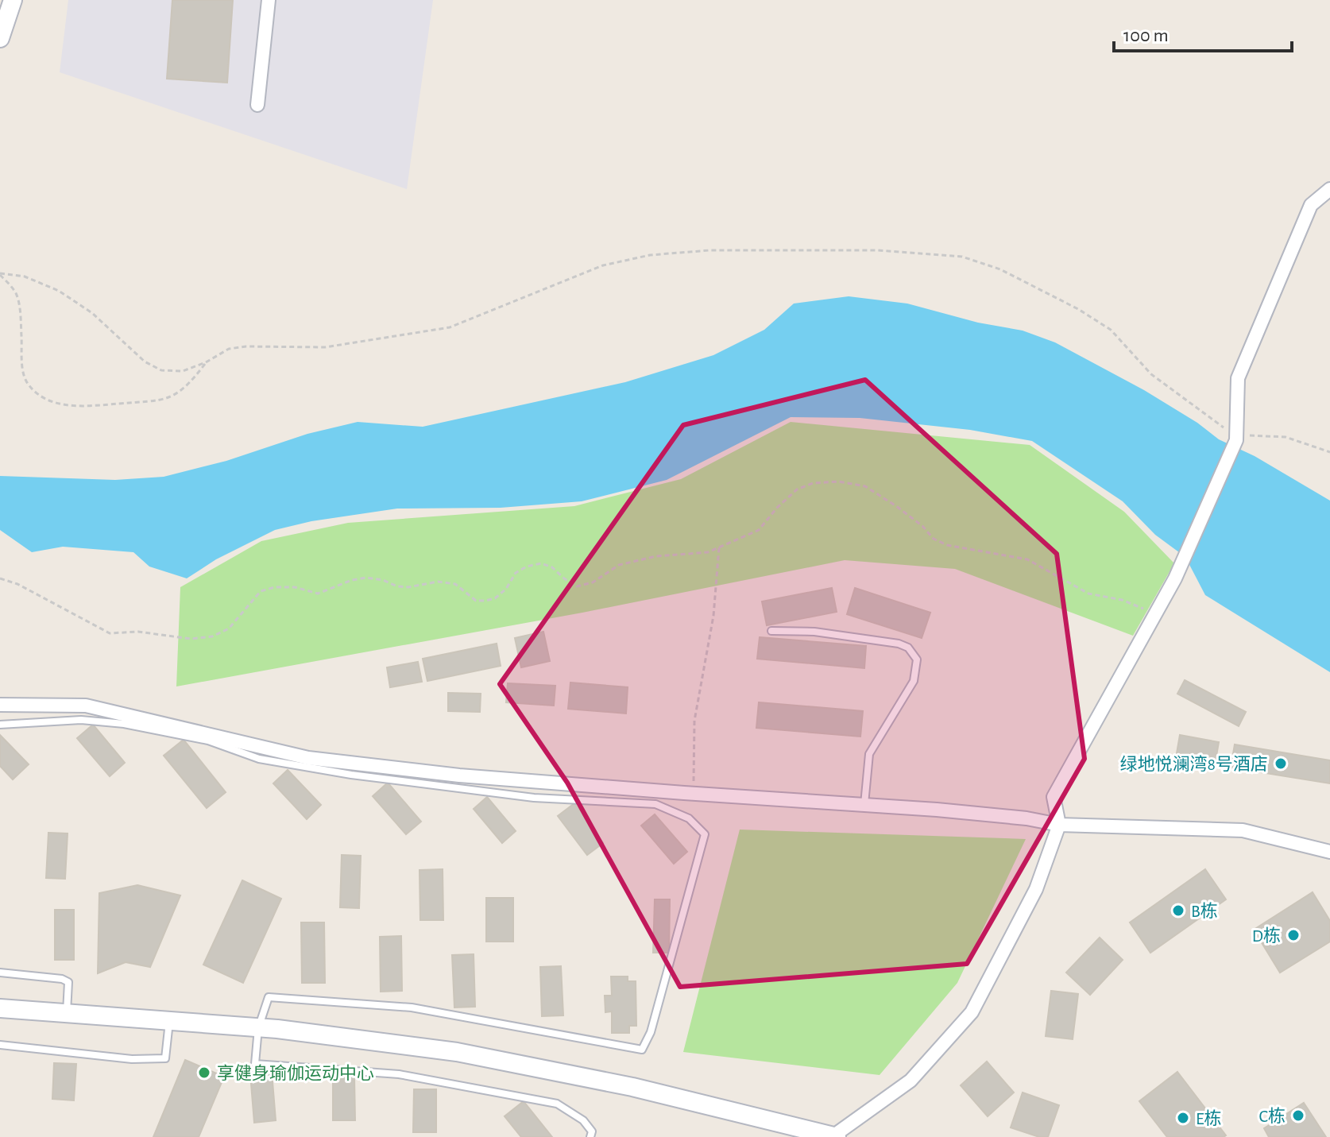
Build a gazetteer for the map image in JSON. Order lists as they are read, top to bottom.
{
  "places": [
    "绿地悦澜湾8号酒店",
    "B栋",
    "D栋",
    "享健身瑜伽运动中心",
    "C栋",
    "E栋"
  ],
  "scale_bar": "100 m"
}
